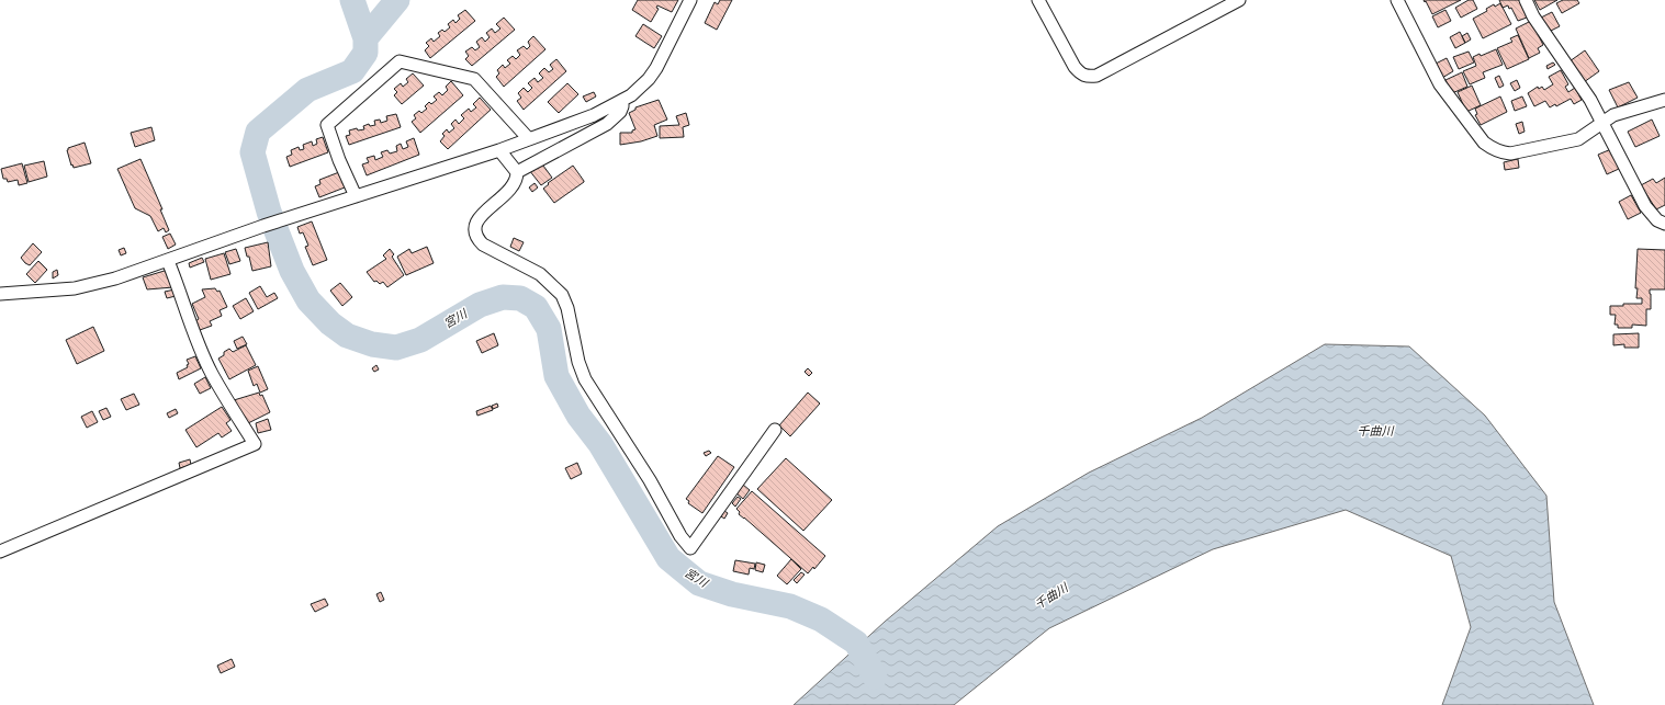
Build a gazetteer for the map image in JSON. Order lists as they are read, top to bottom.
{
  "water": ["宮川", "千曲川"]
}
